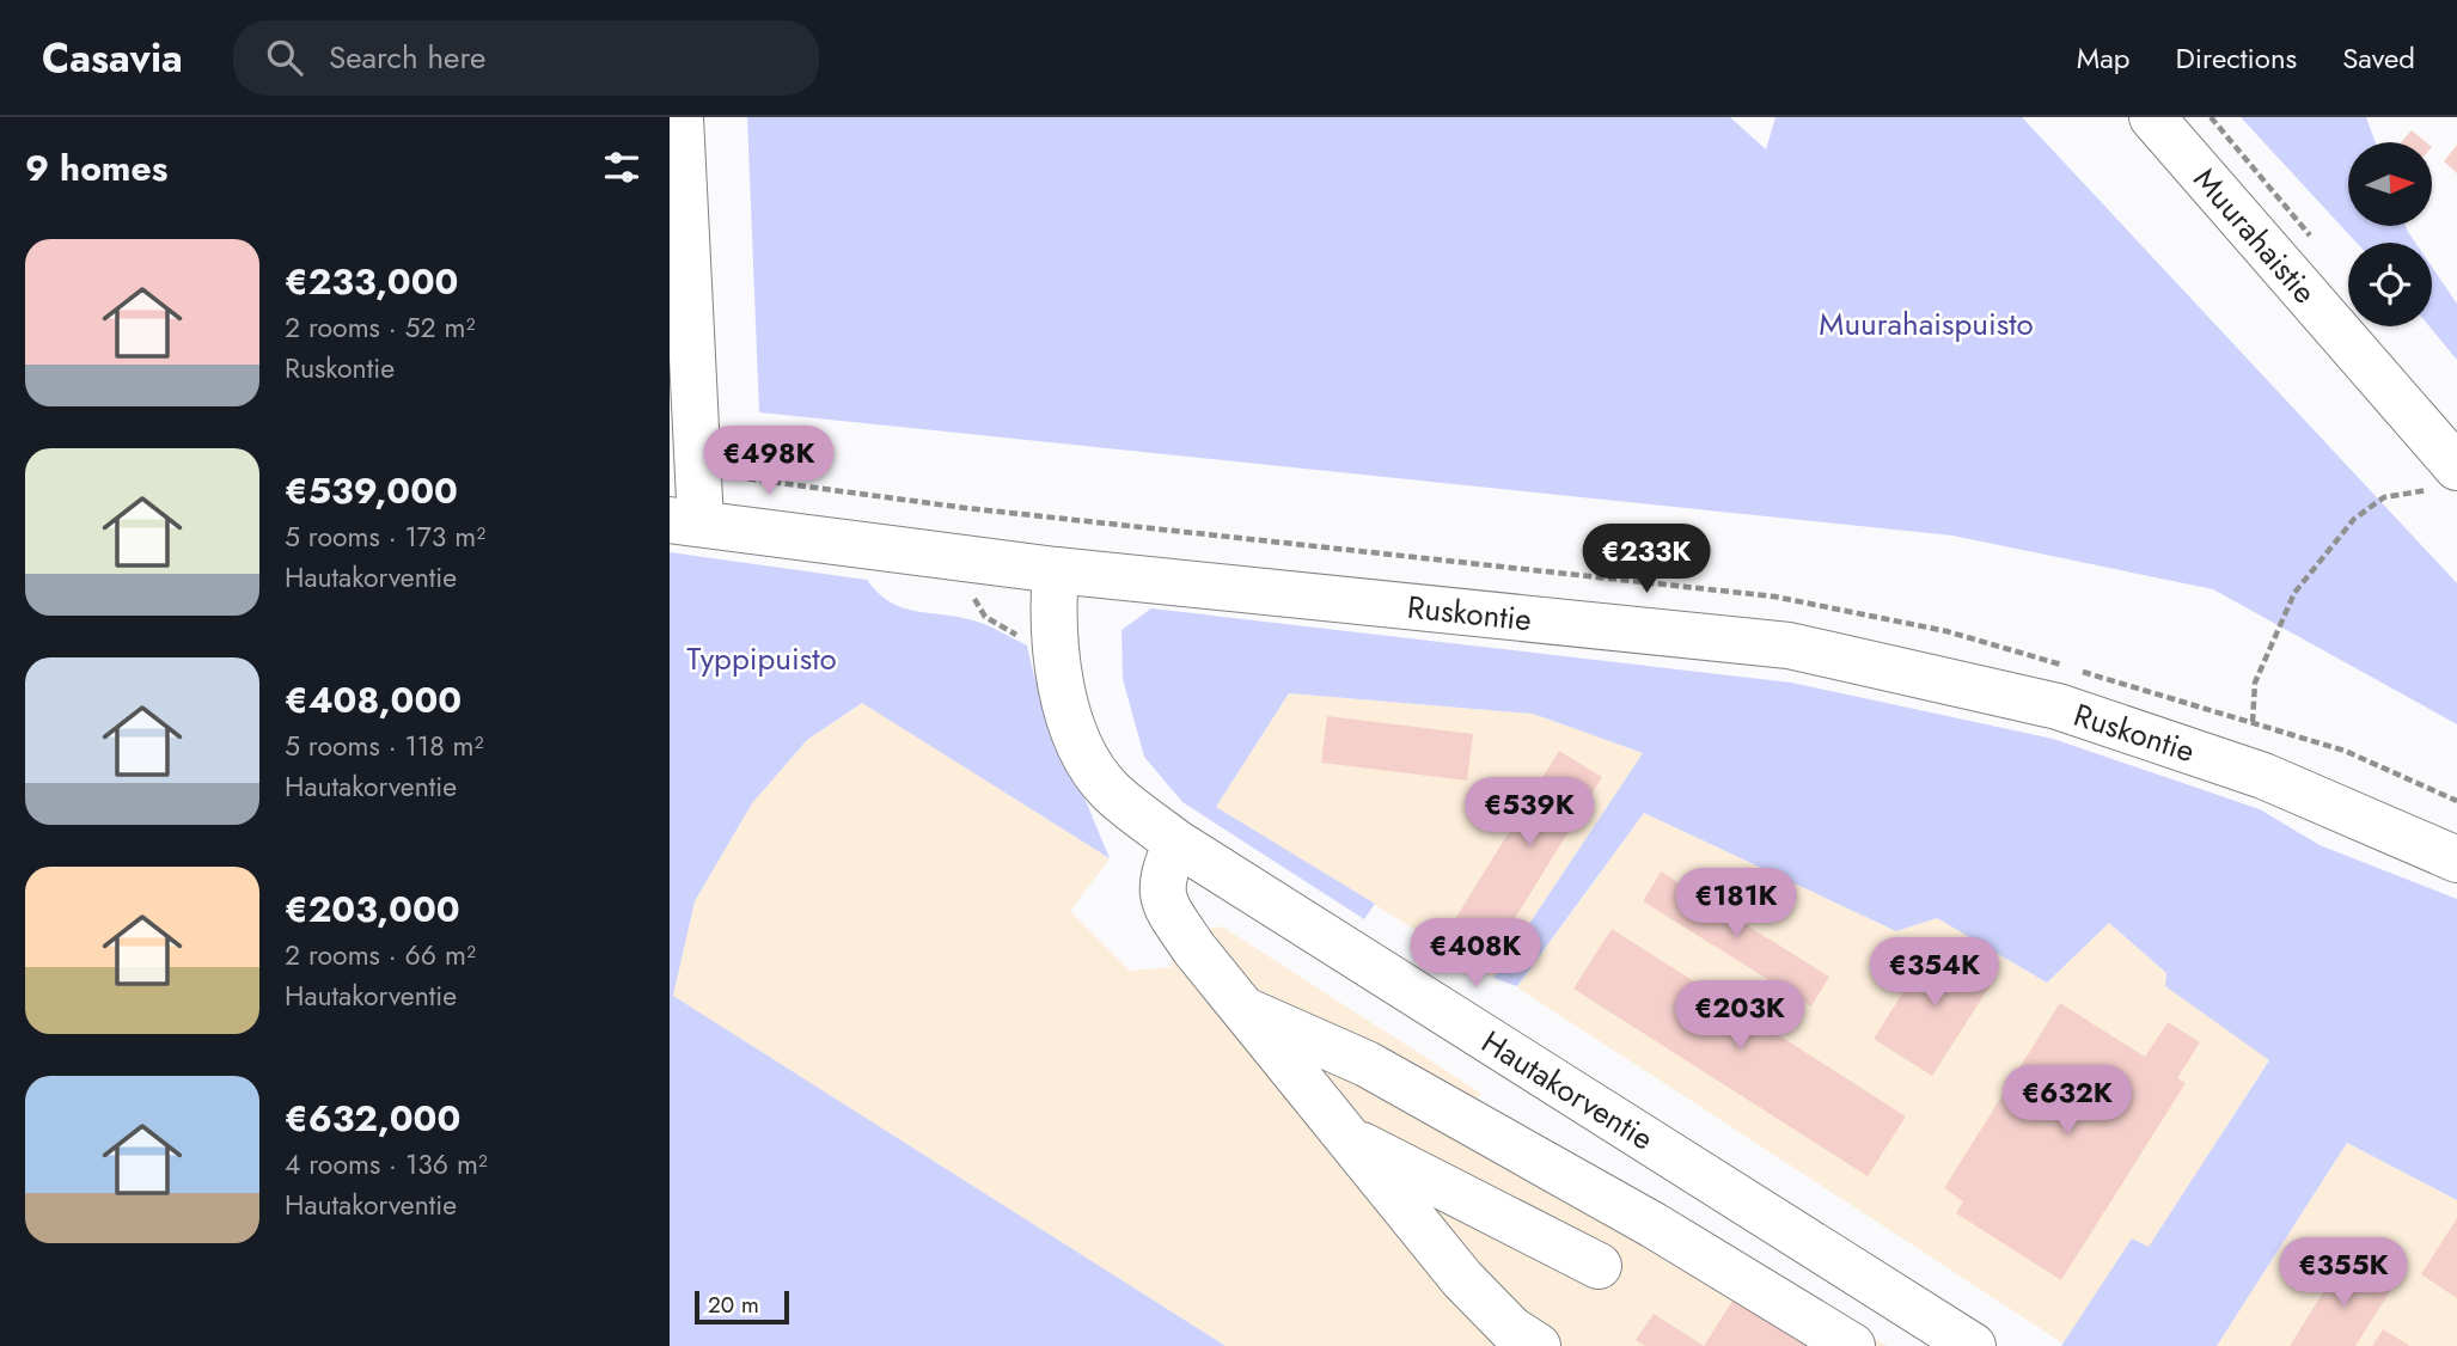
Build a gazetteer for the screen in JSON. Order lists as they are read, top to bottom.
{
  "streets": {
    "street": ["Muurahaistie", "Ruskontie", "Hautakorventie"]
  },
  "crossings": [
    ["Ruskontie", "Hautakorventie"]
  ],
  "parks": ["Muurahaispuisto", "Typpipuisto"],
  "scale_bar": "20 m",
  "north": "right",
  "page": {
    "header": "Casavia",
    "search": "Search here",
    "nav": ["Map", "Directions", "Saved"],
    "heading": "9 homes",
    "list": [
      {
        "name": "€233,000",
        "note": "2 rooms · 52 m² · Ruskontie"
      },
      {
        "name": "€539,000",
        "note": "5 rooms · 173 m² · Hautakorventie"
      },
      {
        "name": "€408,000",
        "note": "5 rooms · 118 m² · Hautakorventie"
      },
      {
        "name": "€203,000",
        "note": "2 rooms · 66 m² · Hautakorventie"
      },
      {
        "name": "€632,000",
        "note": "4 rooms · 136 m² · Hautakorventie"
      }
    ],
    "price": [
      "€498K",
      "€233K",
      "€539K",
      "€181K",
      "€408K",
      "€354K",
      "€203K",
      "€632K",
      "€355K"
    ],
    "scale": "20 m"
  }
}
